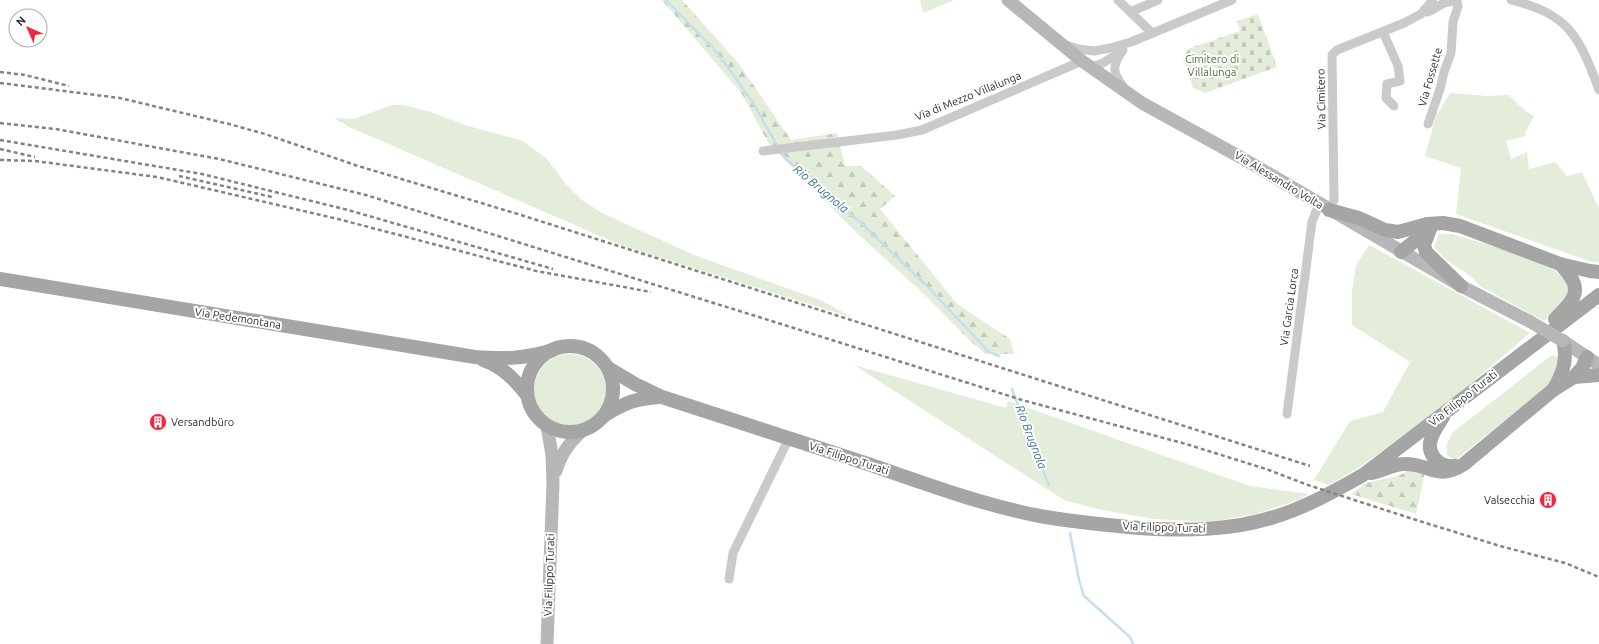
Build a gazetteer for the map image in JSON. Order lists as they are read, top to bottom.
{
  "streets": {
    "main road": ["Via Alessandro Volta", "Via Pedemontana", "Via Filippo Turati"],
    "street": [
      "Via Fossette",
      "Via di Mezzo Villalunga",
      "Via Cimitero",
      "Via Garcia Lorca"
    ]
  },
  "crossings": [
    ["Via Fossette", "Via Cimitero"],
    ["Via di Mezzo Villalunga", "Via Alessandro Volta"],
    ["Via Cimitero", "Via Alessandro Volta"],
    ["Via Cimitero", "Via Garcia Lorca"],
    ["Via Alessandro Volta", "Via Garcia Lorca"]
  ],
  "water": ["Rio Brugnola"],
  "parks": ["Cimitero di Villalunga"],
  "places": {
    "building": ["Versandbüro", "Valsecchia"]
  },
  "north": "top left"
}
